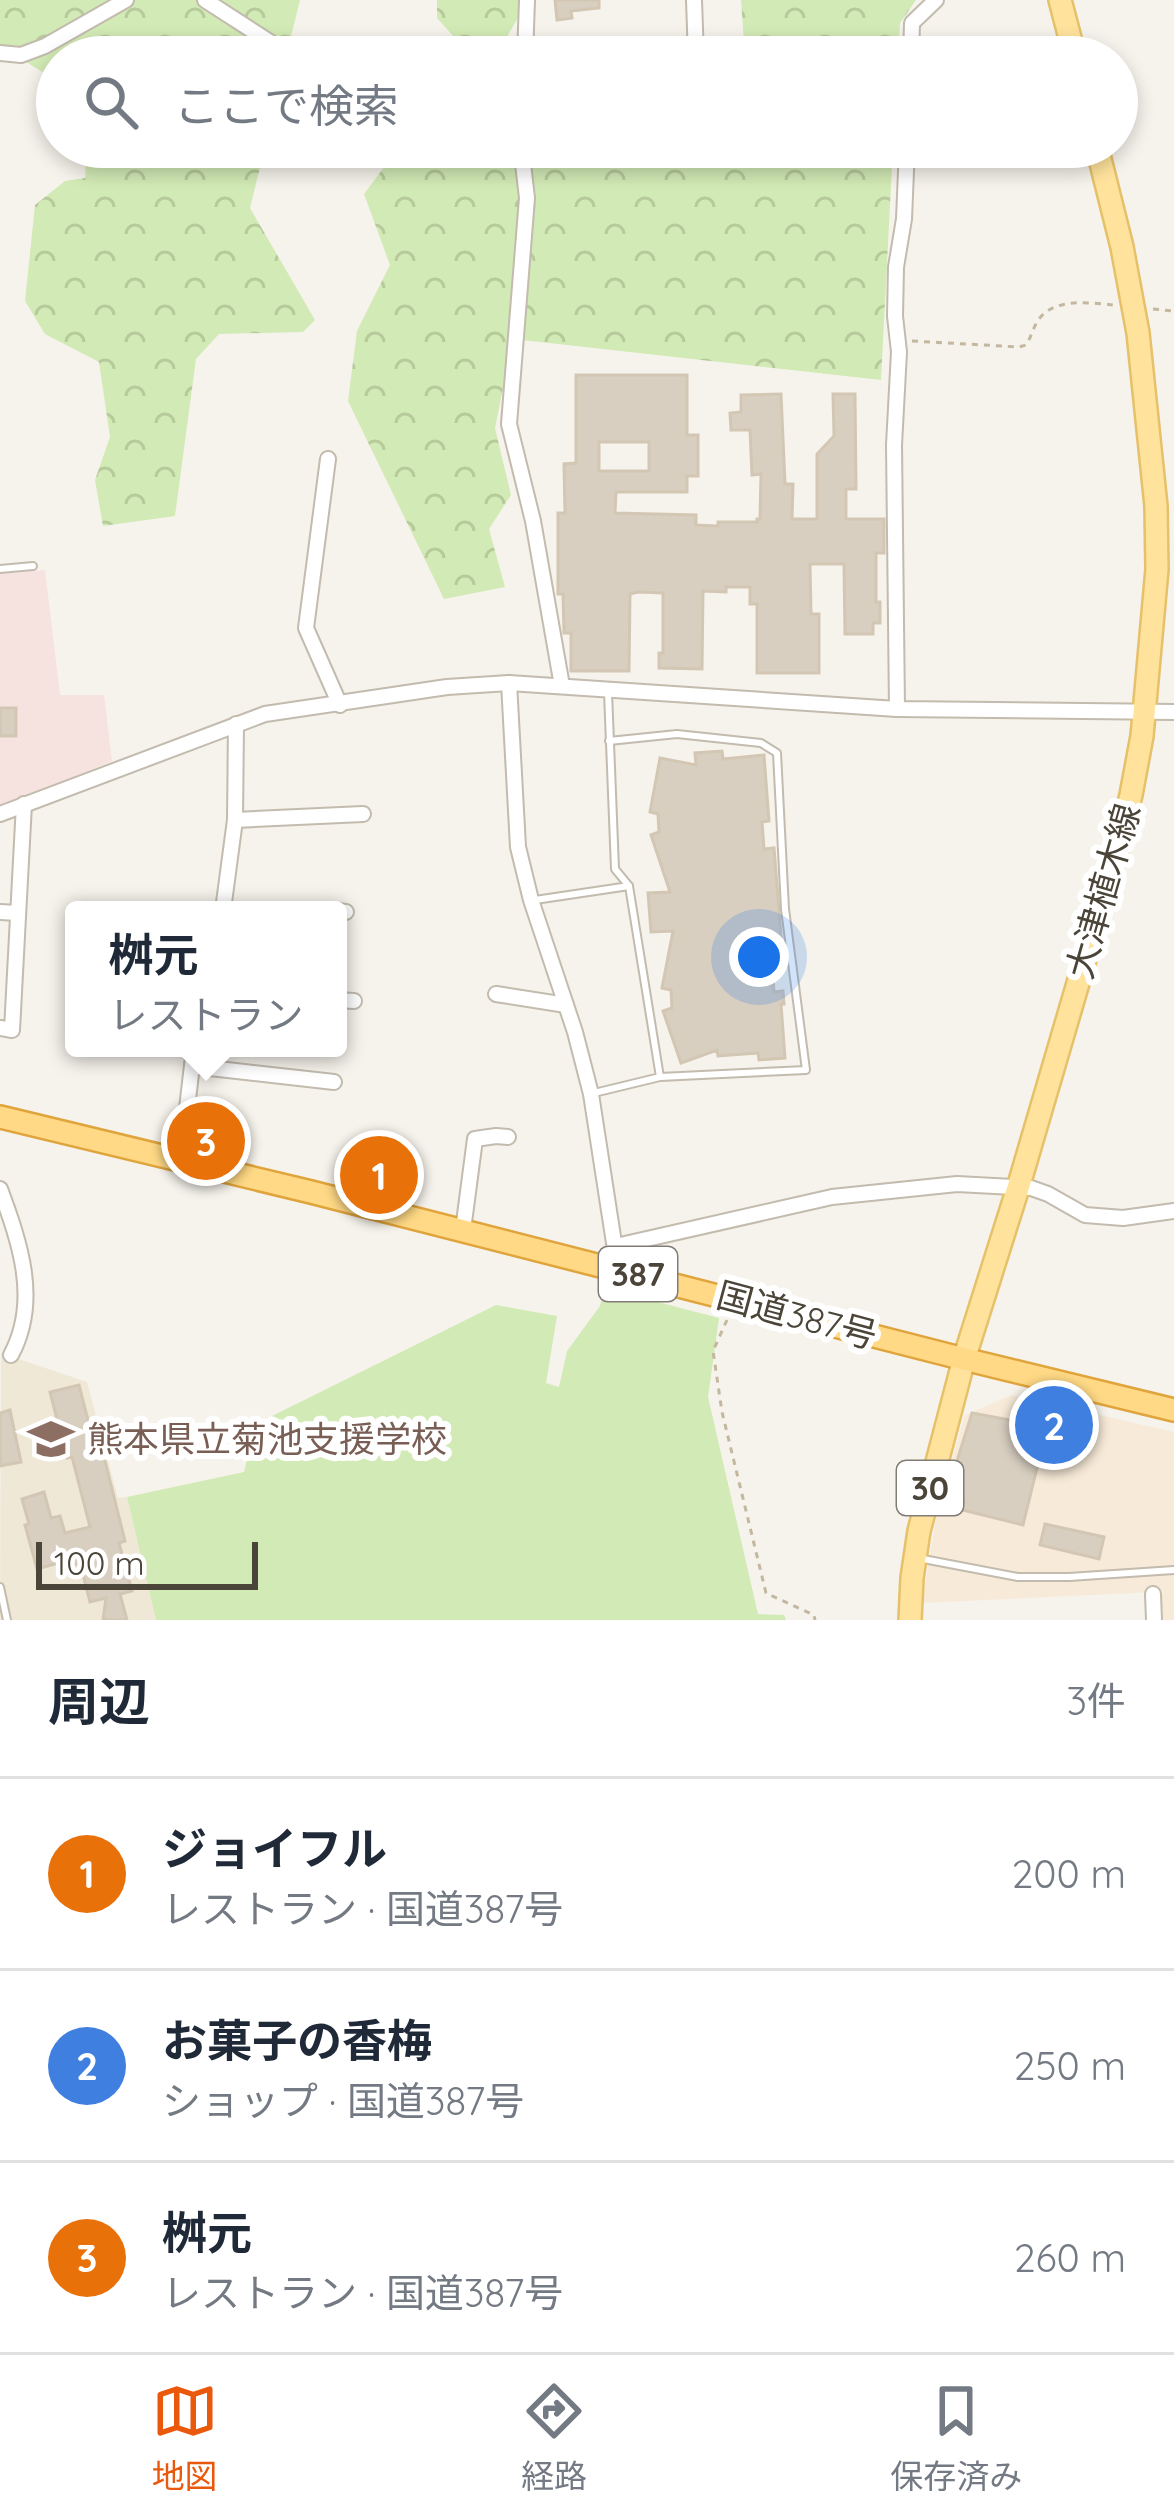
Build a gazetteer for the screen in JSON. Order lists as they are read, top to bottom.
{
  "streets": {
    "highway": ["387", "国道387号"],
    "main road": ["大津植木線", "30"]
  },
  "crossings": [
    ["大津植木線", "国道387号"]
  ],
  "places": {
    "school or university": ["熊本県立菊池支援学校"]
  },
  "scale_bar": "100 m",
  "page": {
    "search": "ここで検索",
    "popup": ["桝元", "レストラン"],
    "pins": ["3", "1", "2"],
    "scale": "100 m",
    "heading": ["周辺", "3件"],
    "list": [
      {
        "mark": "1",
        "name": "ジョイフル",
        "note": "レストラン · 国道387号",
        "value": "200 m"
      },
      {
        "mark": "2",
        "name": "お菓子の香梅",
        "note": "ショップ · 国道387号",
        "value": "250 m"
      },
      {
        "mark": "3",
        "name": "桝元",
        "note": "レストラン · 国道387号",
        "value": "260 m"
      }
    ],
    "nav": ["地図", "経路", "保存済み"]
  }
}
